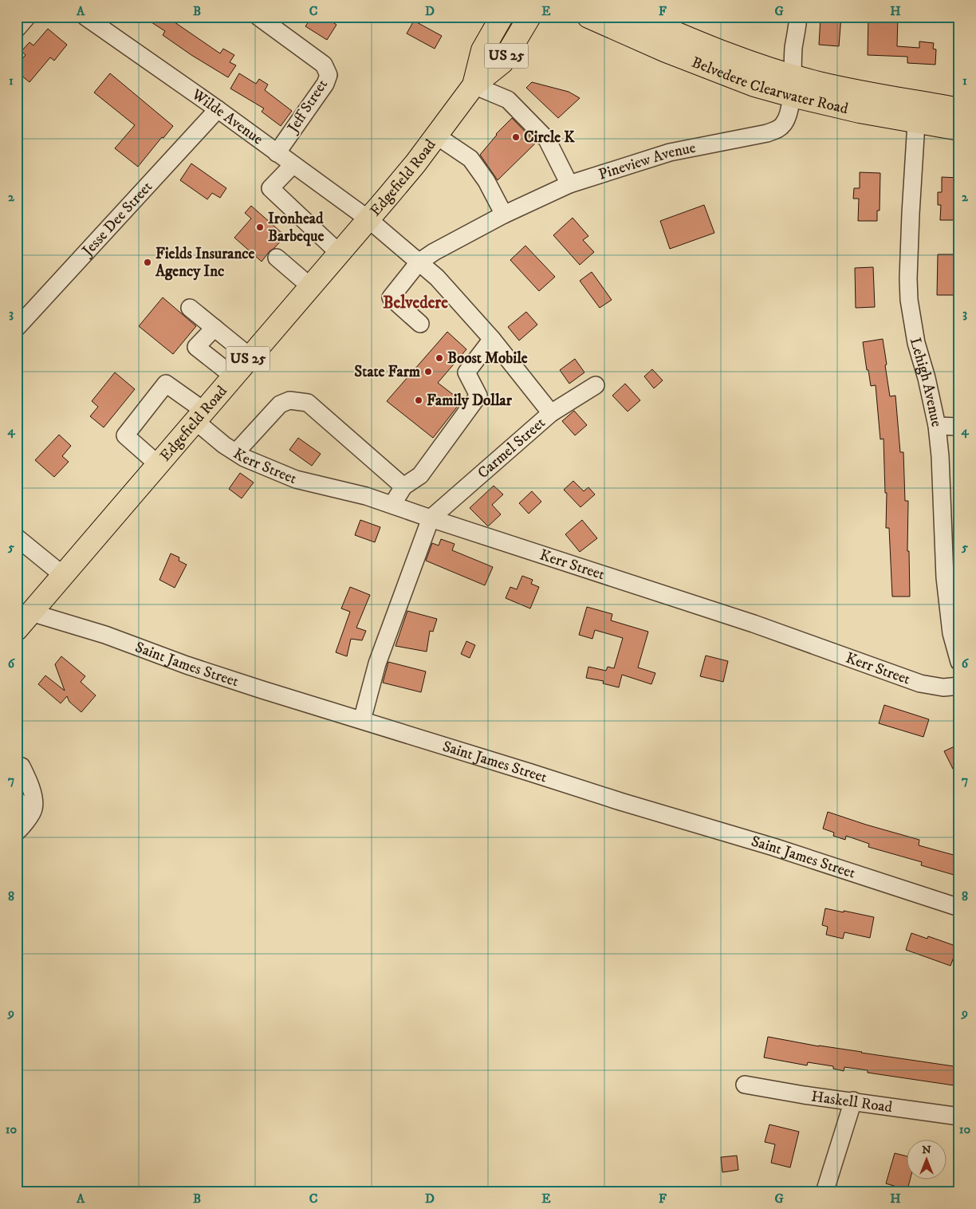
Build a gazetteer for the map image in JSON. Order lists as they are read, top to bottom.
{
  "streets": {
    "main road": ["US 25", "Belvedere Clearwater Road", "Edgefield Road"],
    "street": [
      "Jeff Street",
      "Wilde Avenue",
      "Pineview Avenue",
      "Jesse Dee Street",
      "Lehigh Avenue",
      "Carmel Street",
      "Kerr Street",
      "Saint James Street",
      "Haskell Road"
    ]
  },
  "crossings": [
    ["Belvedere Clearwater Road", "Pineview Avenue"],
    ["Belvedere Clearwater Road", "Lehigh Avenue"],
    ["Jeff Street", "Wilde Avenue"],
    ["Wilde Avenue", "Edgefield Road"],
    ["Wilde Avenue", "Jesse Dee Street"],
    ["Wilde Avenue", "Carmel Street"],
    ["Pineview Avenue", "Carmel Street"],
    ["Edgefield Road", "Carmel Street"],
    ["Edgefield Road", "Kerr Street"],
    ["Edgefield Road", "Saint James Street"],
    ["Carmel Street", "Kerr Street"],
    ["Carmel Street", "Saint James Street"]
  ],
  "districts": ["Belvedere"],
  "places": [
    "Circle K",
    "Ironhead Barbeque",
    "Fields Insurance Agency Inc",
    "Boost Mobile",
    "State Farm",
    "Family Dollar"
  ],
  "north": "top",
  "grid": {
    "columns": [
      "A",
      "B",
      "C",
      "D",
      "E",
      "F",
      "G",
      "H"
    ],
    "rows": [
      "1",
      "2",
      "3",
      "4",
      "5",
      "6",
      "7",
      "8",
      "9",
      "10"
    ]
  }
}
